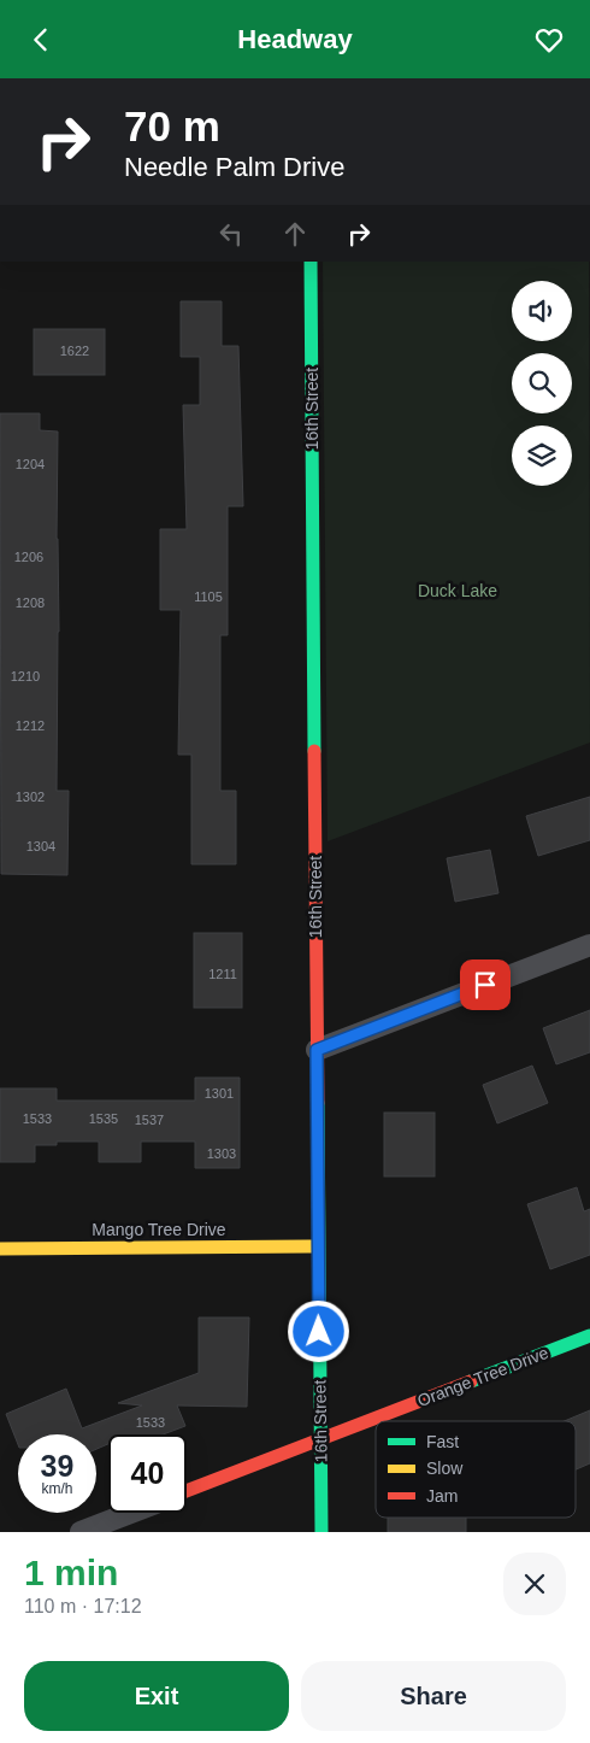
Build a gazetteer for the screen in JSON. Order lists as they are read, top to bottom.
{
  "streets": {
    "street": ["16th Street", "Mango Tree Drive", "Orange Tree Drive"]
  },
  "crossings": [
    ["16th Street", "Mango Tree Drive"],
    ["16th Street", "Orange Tree Drive"]
  ],
  "parks": ["Duck Lake"],
  "house_numbers": [
    "1622",
    "1204",
    "1206",
    "1105",
    "1208",
    "1210",
    "1212",
    "1302",
    "1304",
    "1211",
    "1301",
    "1533",
    "1535",
    "1537",
    "1303",
    "1533"
  ],
  "legend": ["Fast", "Slow", "Jam"],
  "page": {
    "header": "Headway",
    "turn": ["70 m", "Needle Palm Drive"],
    "speed": "39 km/h",
    "limit": "40",
    "heading": ["1 min", "110 m · 17:12"],
    "buttons": ["Exit", "Share"]
  }
}
